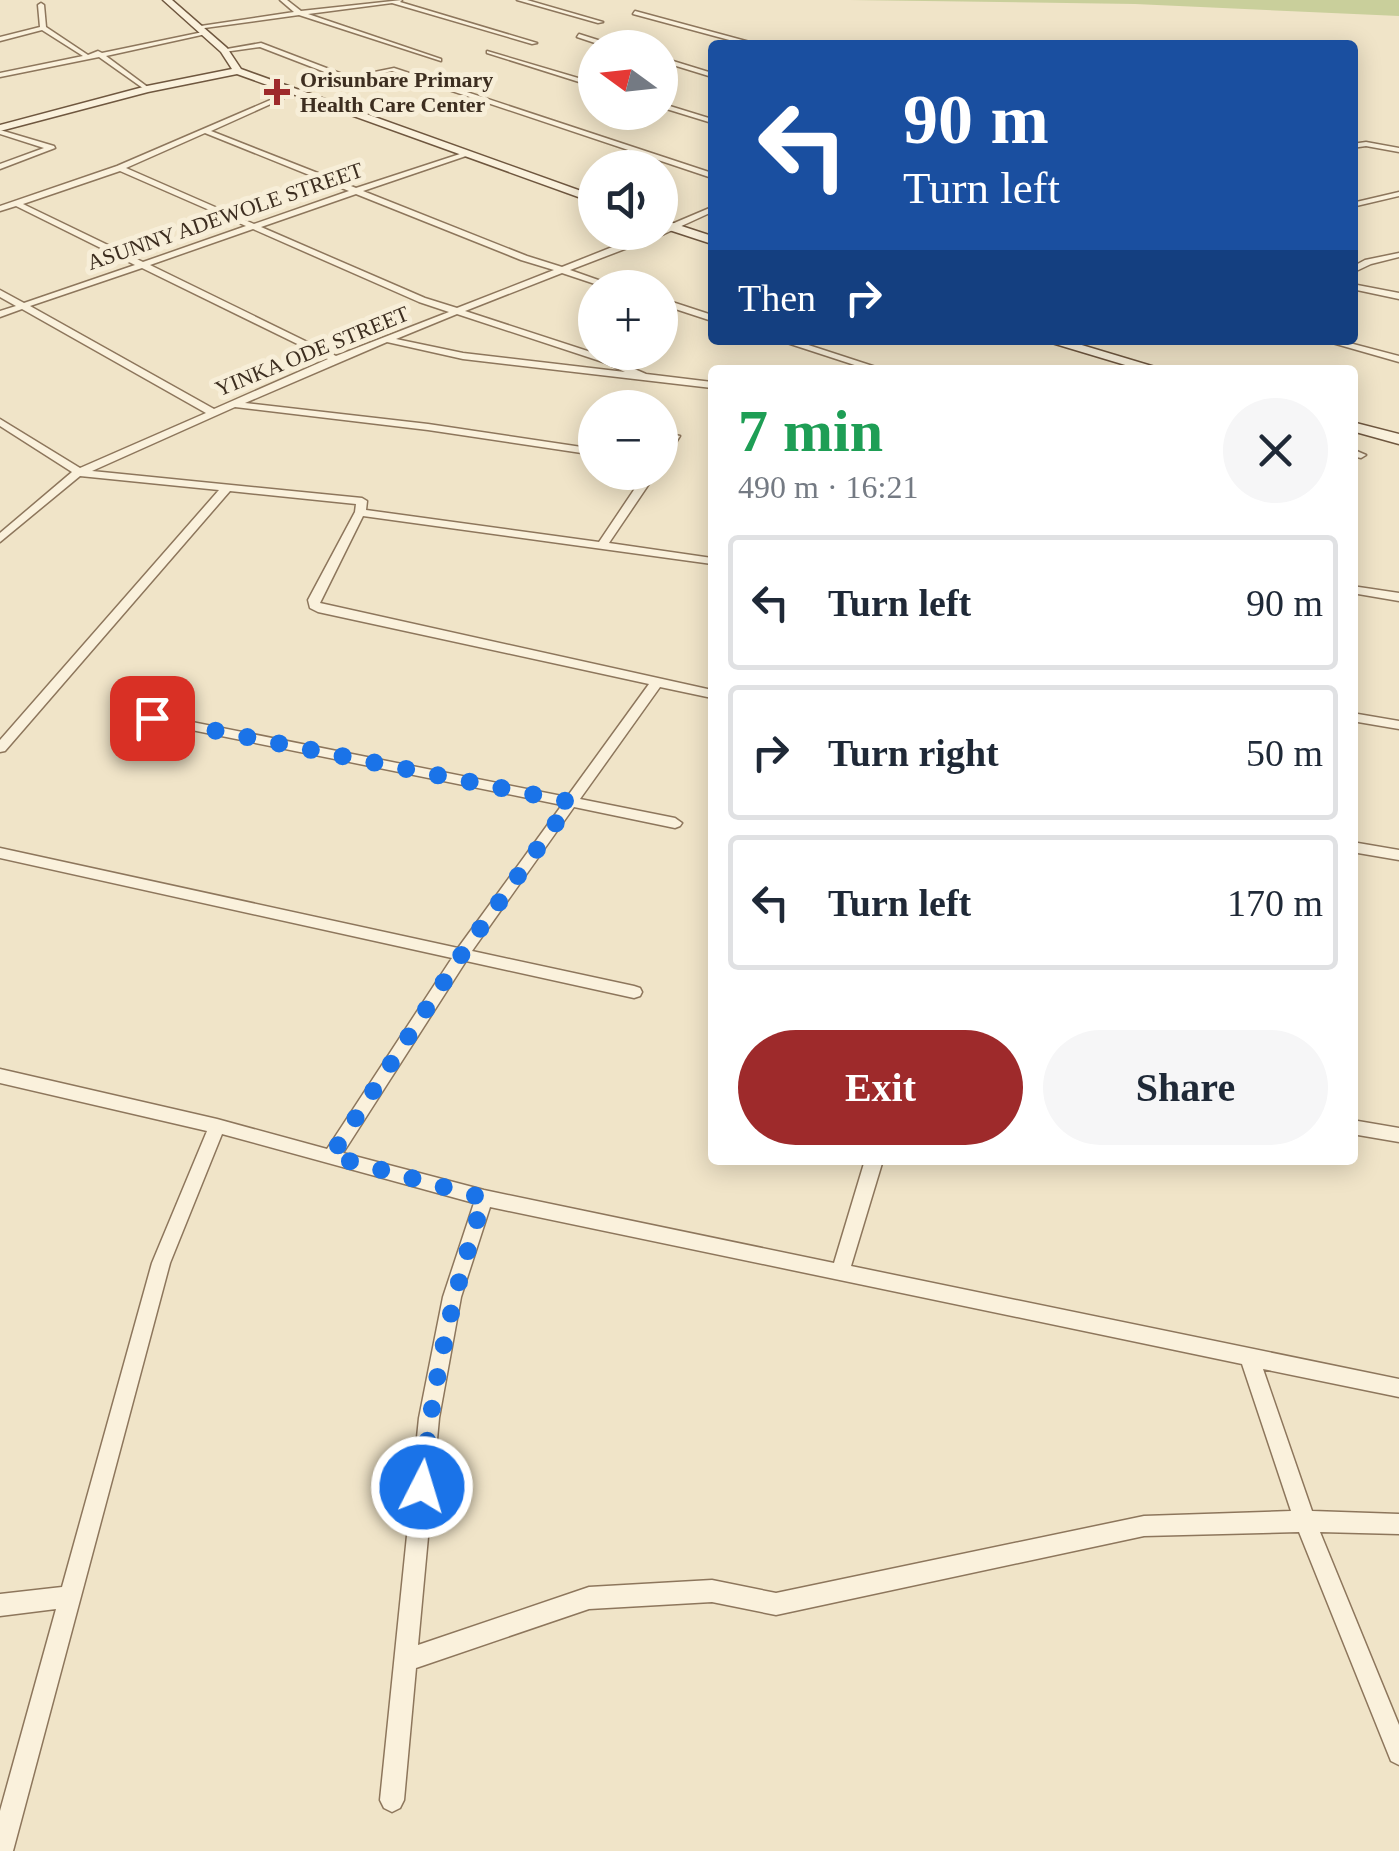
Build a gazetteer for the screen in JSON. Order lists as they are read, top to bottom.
{
  "streets": {
    "street": ["ASUNNY ADEWOLE STREET", "YINKA ODE STREET"]
  },
  "places": {
    "health": ["Orisunbare Primary Health Care Center"]
  },
  "north": "left",
  "page": {
    "map_buttons": ["+", "−"],
    "turn": ["90 m", "Turn left"],
    "then": "Then",
    "heading": ["7 min", "490 m · 16:21"],
    "list": [
      {
        "name": "Turn left",
        "value": "90 m"
      },
      {
        "name": "Turn right",
        "value": "50 m"
      },
      {
        "name": "Turn left",
        "value": "170 m"
      }
    ],
    "buttons": ["Exit", "Share"]
  }
}
